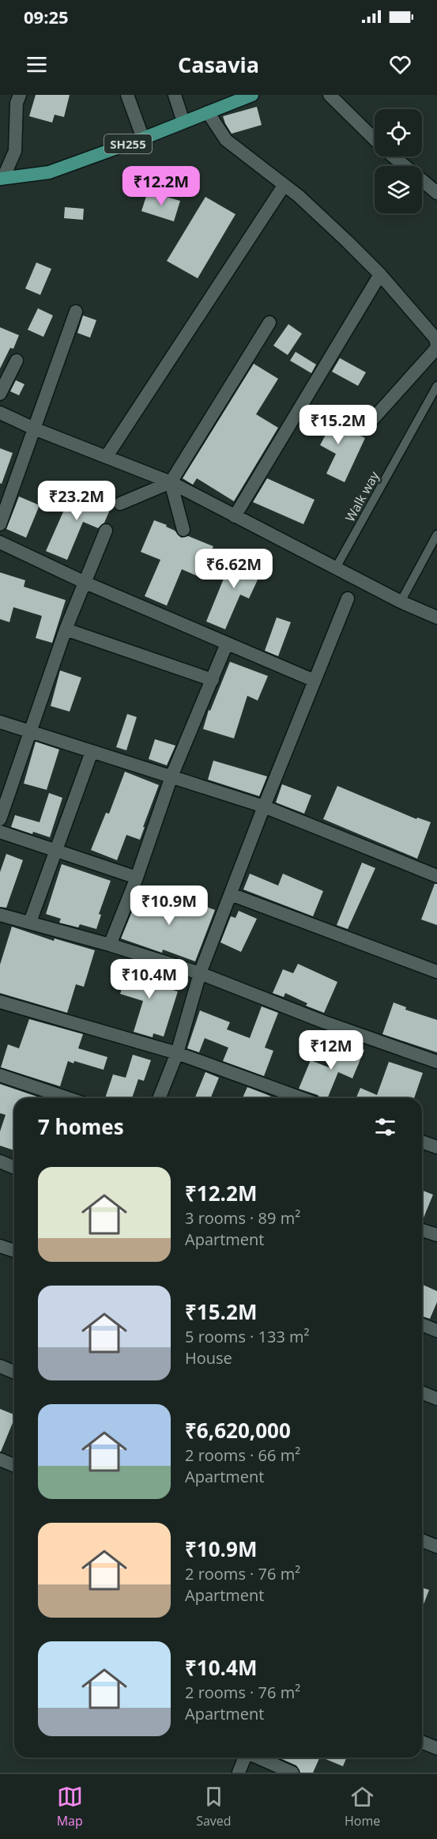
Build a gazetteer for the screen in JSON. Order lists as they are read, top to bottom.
{
  "streets": {
    "main road": ["SH255"],
    "lane": ["Walk way"]
  },
  "page": {
    "status": "09:25",
    "header": "Casavia",
    "price": [
      "₹12.2M",
      "₹15.2M",
      "₹23.2M",
      "₹6.62M",
      "₹10.9M",
      "₹10.4M",
      "₹12M"
    ],
    "heading": "7 homes",
    "list": [
      {
        "name": "₹12.2M",
        "note": "3 rooms · 89 m² · Apartment"
      },
      {
        "name": "₹15.2M",
        "note": "5 rooms · 133 m² · House"
      },
      {
        "name": "₹6,620,000",
        "note": "2 rooms · 66 m² · Apartment"
      },
      {
        "name": "₹10.9M",
        "note": "2 rooms · 76 m² · Apartment"
      },
      {
        "name": "₹10.4M",
        "note": "2 rooms · 76 m² · Apartment"
      }
    ],
    "tabs": ["Map", "Saved", "Home"]
  }
}
